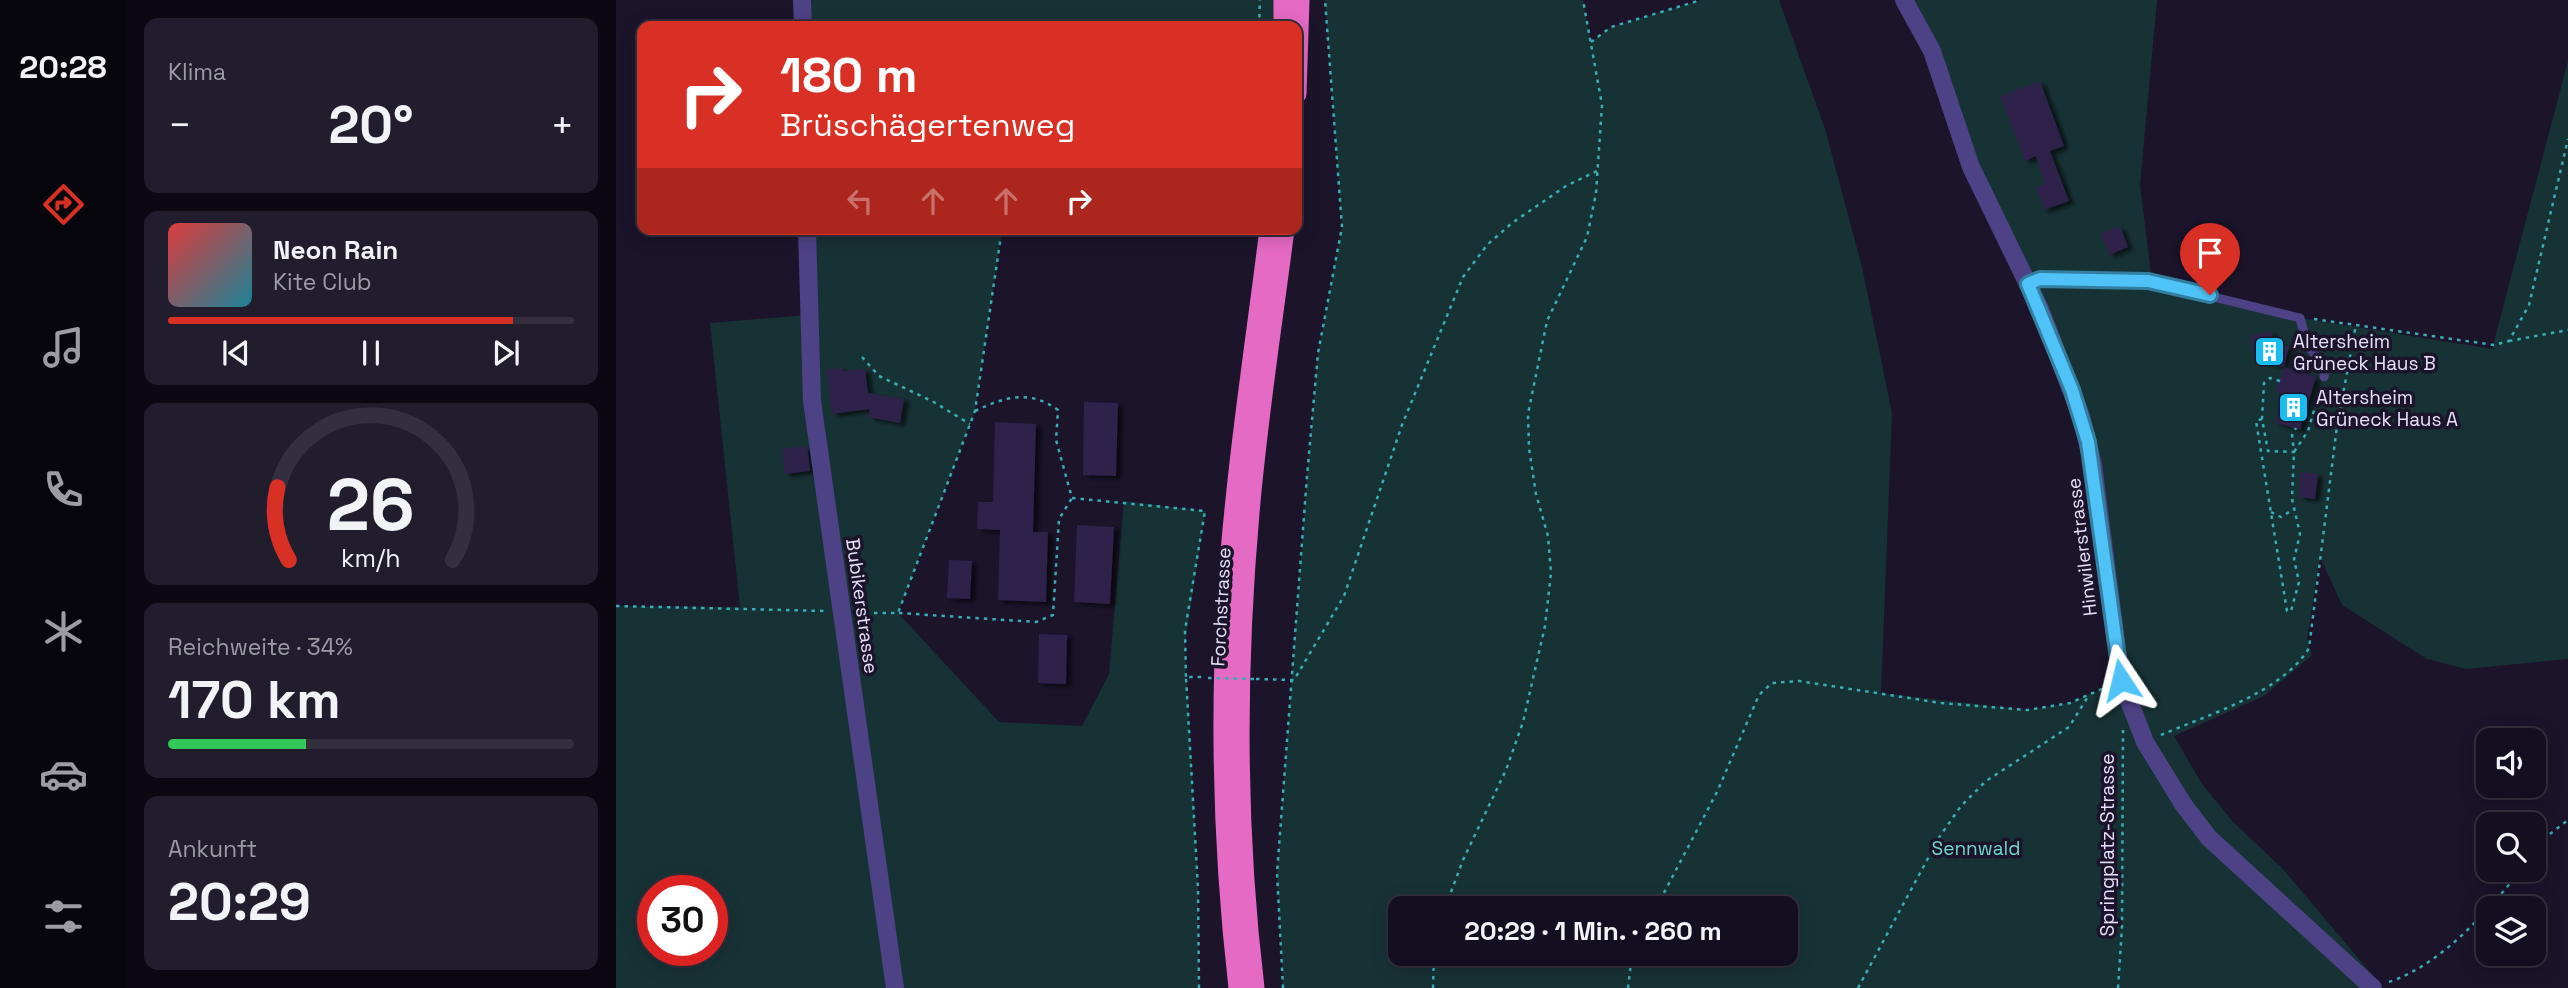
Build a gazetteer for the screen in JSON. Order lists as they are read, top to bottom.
{
  "streets": {
    "highway": ["Forchstrasse"],
    "street": ["Hinwilerstrasse", "Bubikerstrasse"],
    "path": ["Springplatz-Strasse"]
  },
  "crossings": [
    ["Hinwilerstrasse", "Springplatz-Strasse"]
  ],
  "parks": ["Sennwald"],
  "places": {
    "building": ["Altersheim Grüneck Haus B", "Altersheim Grüneck Haus A"]
  },
  "page": {
    "tabs": "20:28",
    "tile": [
      "Klima",
      ["Reichweite · 34%", "170 km"],
      ["Ankunft", "20:29"]
    ],
    "turn": ["180 m", "Brüschägertenweg"],
    "heat": ["−", "20°", "+"],
    "song": ["Neon Rain", "Kite Club"],
    "limit": "30",
    "trip": "20:29 · 1 Min. · 260 m",
    "gauge": ["26", "km/h"]
  }
}
